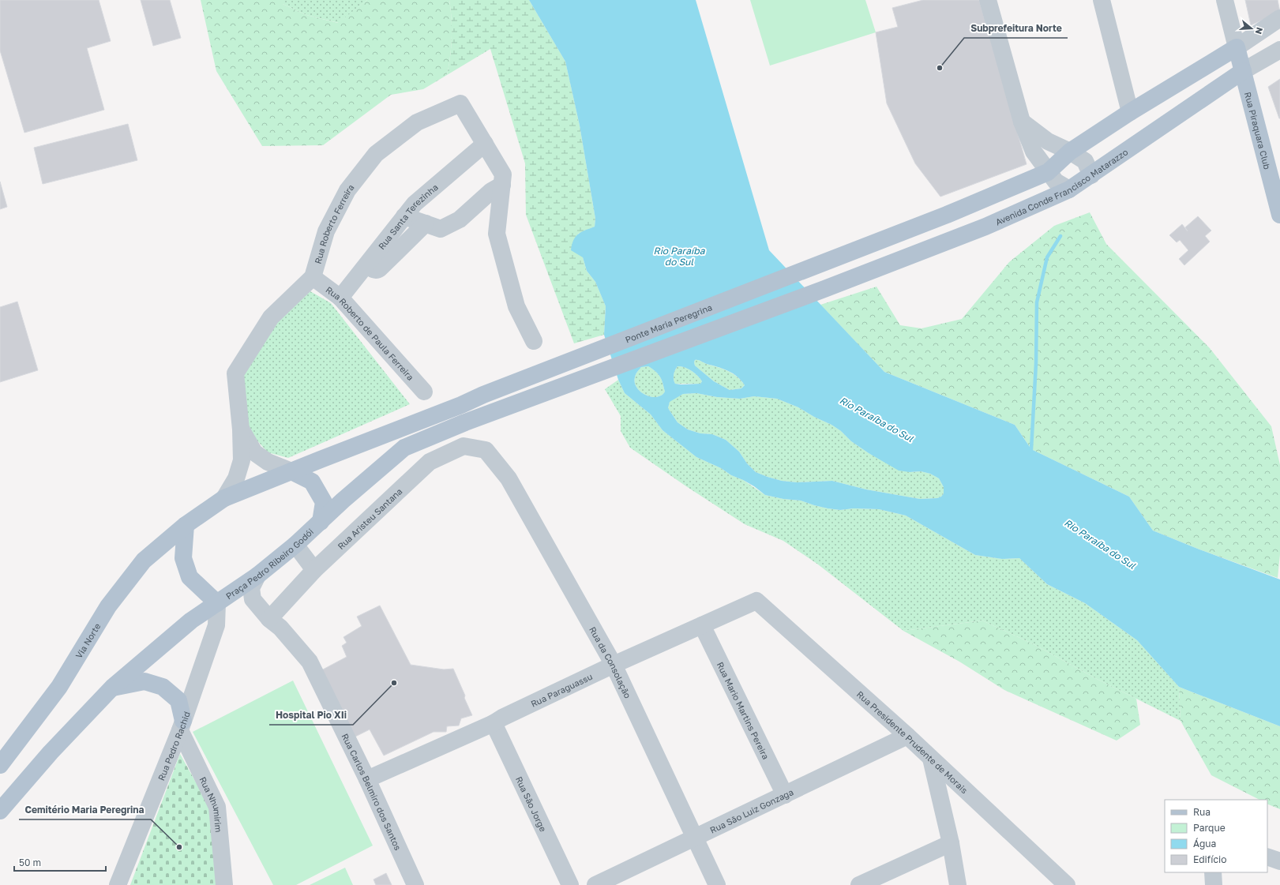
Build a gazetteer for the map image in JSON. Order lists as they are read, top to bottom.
{
  "streets": {
    "main road": [
      "Rua Piraquara Club",
      "Avenida Conde Francisco Matarazzo",
      "Ponte Maria Peregrina",
      "Praça Pedro Ribeiro Godói",
      "Via Norte"
    ],
    "street": [
      "Rua Santa Terezinha",
      "Rua Roberto Ferreira",
      "Rua Roberto de Paula Ferreira",
      "Rua Aristeu Santana",
      "Rua da Consolação",
      "Rua Paraguassu",
      "Rua Mario Martins Pereira",
      "Rua Presidente Prudente de Morais",
      "Rua Pedro Rachid",
      "Rua Carlos Belmiro dos Santos",
      "Rua São Jorge",
      "Rua Nhumirim",
      "Rua São Luiz Gonzaga"
    ]
  },
  "crossings": [
    ["Rua Piraquara Club", "Avenida Conde Francisco Matarazzo"],
    ["Avenida Conde Francisco Matarazzo", "Praça Pedro Ribeiro Godói"],
    ["Rua Santa Terezinha", "Rua Roberto Ferreira"],
    ["Rua Santa Terezinha", "Rua Roberto de Paula Ferreira"],
    ["Rua Roberto Ferreira", "Rua Roberto de Paula Ferreira"],
    ["Rua Aristeu Santana", "Rua da Consolação"],
    ["Rua Aristeu Santana", "Rua Carlos Belmiro dos Santos"],
    ["Praça Pedro Ribeiro Godói", "Rua Pedro Rachid"],
    ["Praça Pedro Ribeiro Godói", "Rua Carlos Belmiro dos Santos"],
    ["Rua da Consolação", "Rua Paraguassu"],
    ["Rua da Consolação", "Rua São Luiz Gonzaga"],
    ["Rua Paraguassu", "Rua Mario Martins Pereira"],
    ["Rua Paraguassu", "Rua Presidente Prudente de Morais"],
    ["Rua Paraguassu", "Rua Carlos Belmiro dos Santos"],
    ["Rua Paraguassu", "Rua São Jorge"],
    ["Rua Mario Martins Pereira", "Rua São Luiz Gonzaga"],
    ["Rua Presidente Prudente de Morais", "Rua São Luiz Gonzaga"],
    ["Rua Pedro Rachid", "Rua Nhumirim"]
  ],
  "water": ["Rio Paraíba do Sul"],
  "places": ["Subprefeitura Norte", "Hospital Pio XIi", "Cemitério Maria Peregrina"],
  "legend": [
    "Rua",
    "Parque",
    "Água",
    "Edifício"
  ],
  "scale_bar": "50 m",
  "north": "right"
}
